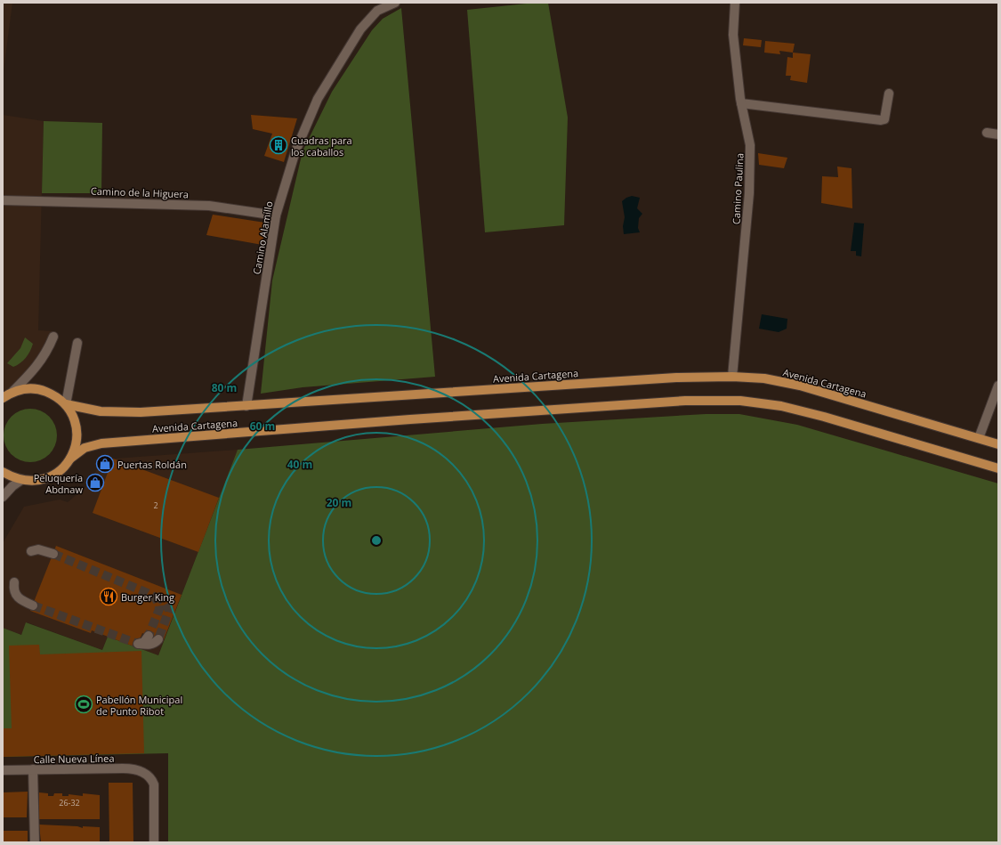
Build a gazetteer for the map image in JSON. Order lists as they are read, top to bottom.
{
  "streets": {
    "main road": ["Avenida Cartagena"],
    "street": [
      "Camino Paulina",
      "Camino de la Higuera",
      "Camino Alamillo",
      "Calle Nueva Línea"
    ]
  },
  "crossings": [
    ["Camino Paulina", "Avenida Cartagena"],
    ["Camino de la Higuera", "Camino Alamillo"],
    ["Camino Alamillo", "Avenida Cartagena"]
  ],
  "places": {
    "building": ["Cuadras para los caballos"],
    "shop": ["Puertas Roldán", "Peluquería Abdnaw"],
    "restaurant": ["Burger King"],
    "sports": ["Pabellón Municipal de Punto Ribot"]
  },
  "house_numbers": ["2", "26-32"],
  "rings": [
    "80 m",
    "60 m",
    "40 m",
    "20 m"
  ]
}
